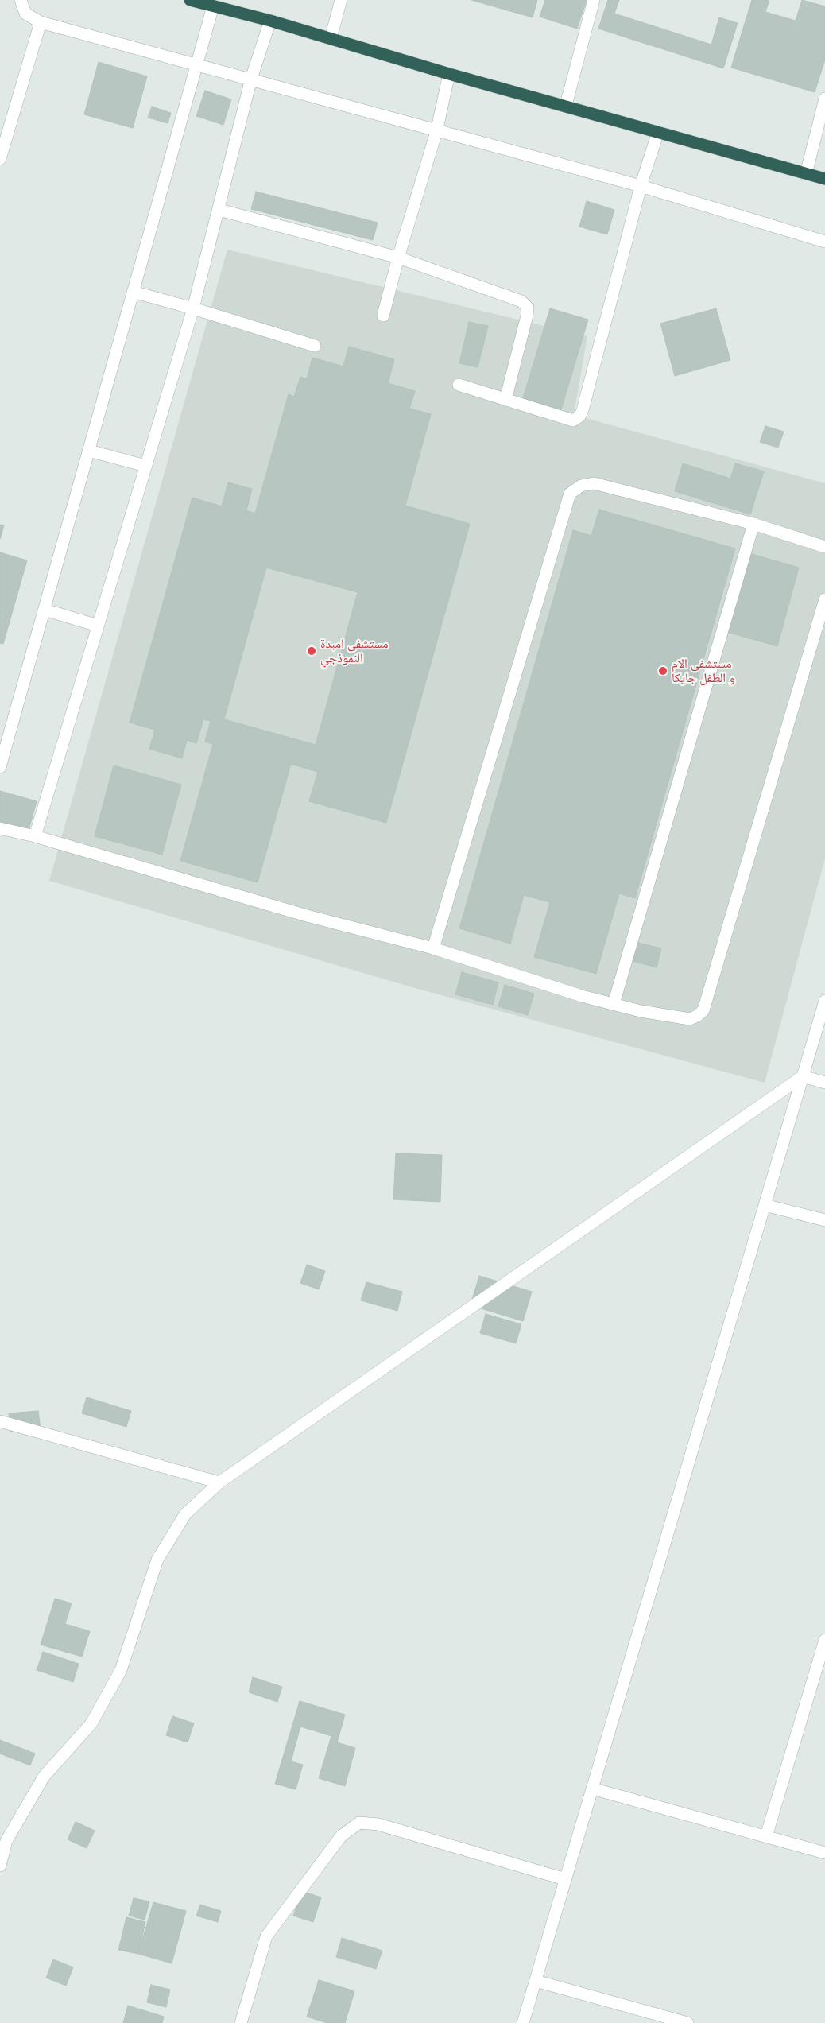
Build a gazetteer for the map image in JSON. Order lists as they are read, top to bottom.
{
  "places": ["مستشفى امبدة النموذجي", "مستشفى الام و الطفل جايكا"]
}
